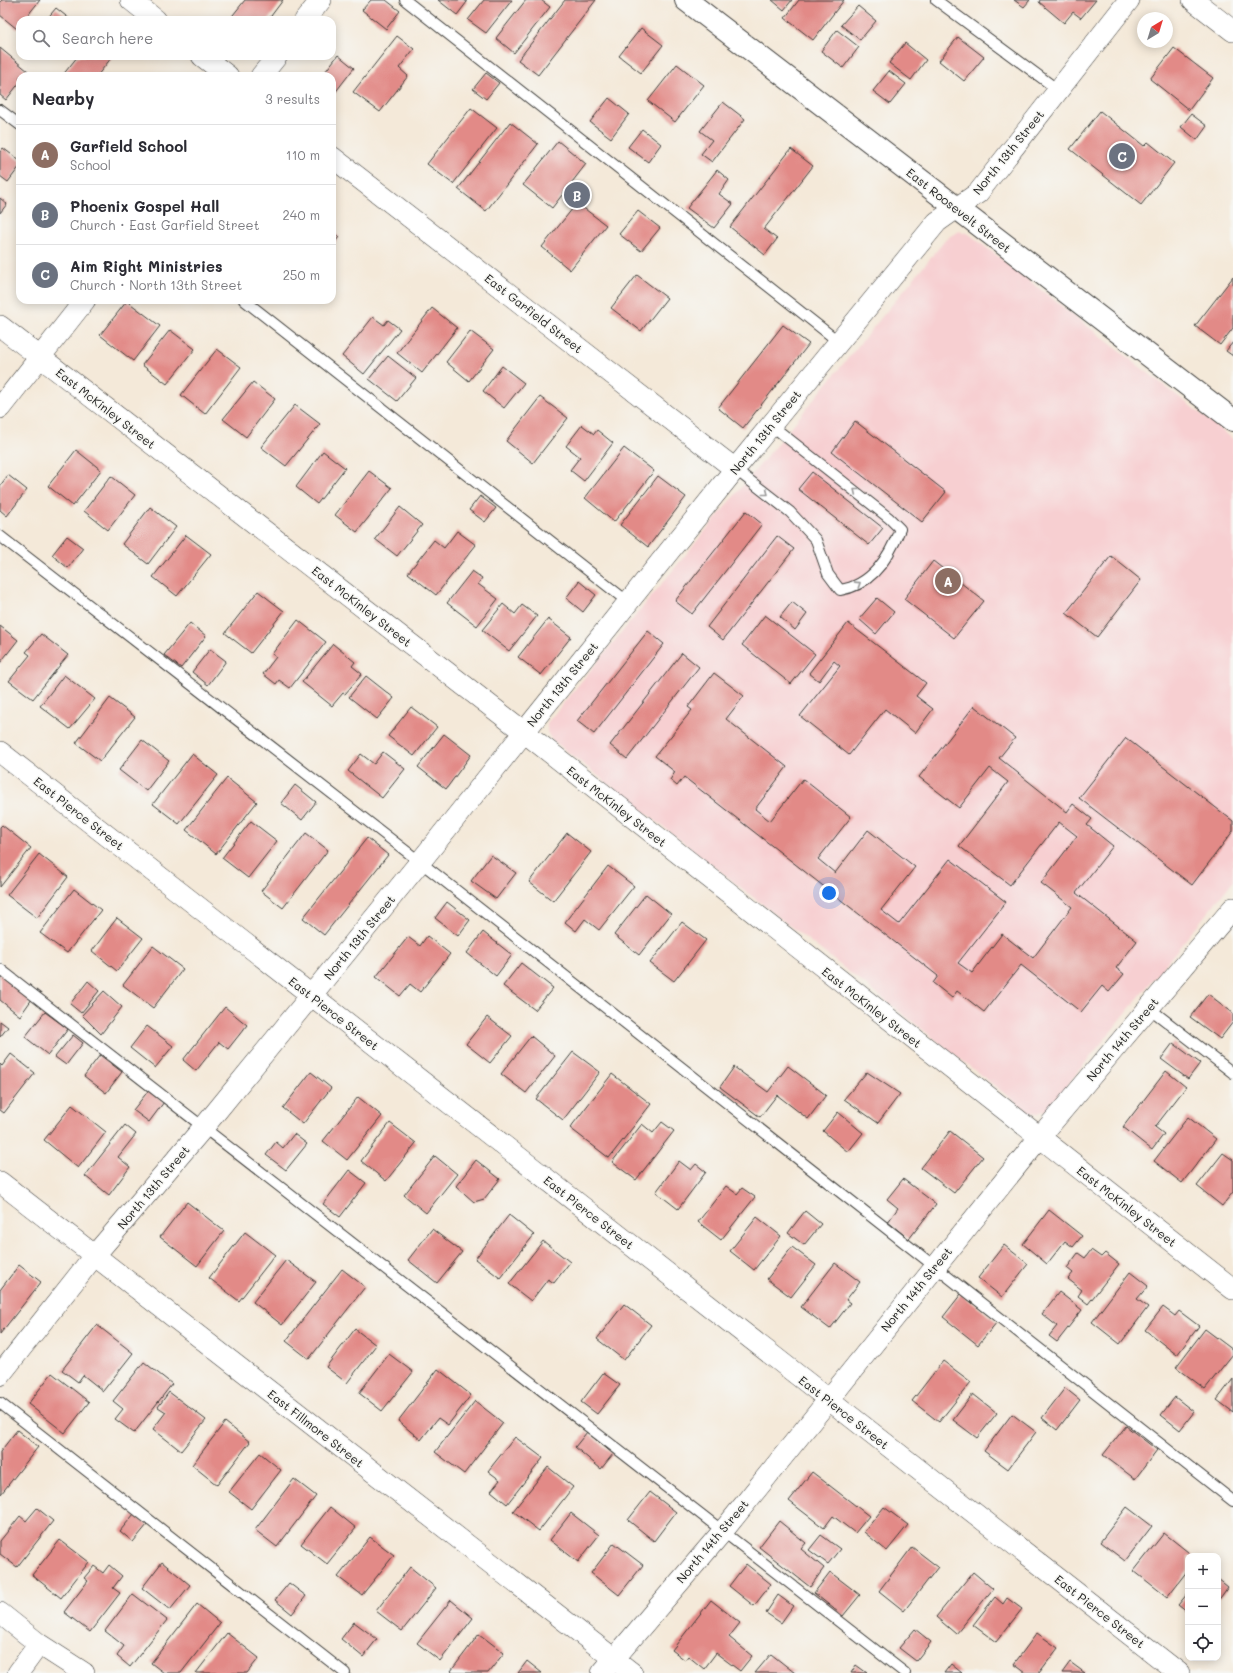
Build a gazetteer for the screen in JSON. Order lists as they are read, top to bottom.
{
  "streets": {
    "street": [
      "North 13th Street",
      "East Roosevelt Street",
      "East Garfield Street",
      "East McKinley Street",
      "East Pierce Street",
      "North 14th Street",
      "East Fillmore Street"
    ]
  },
  "crossings": [
    ["North 13th Street", "East Roosevelt Street"],
    ["North 13th Street", "East Garfield Street"],
    ["North 13th Street", "East McKinley Street"],
    ["North 13th Street", "East Pierce Street"],
    ["North 13th Street", "East Fillmore Street"],
    ["East McKinley Street", "North 14th Street"],
    ["East Pierce Street", "North 14th Street"],
    ["North 14th Street", "East Fillmore Street"]
  ],
  "north": "top right",
  "page": {
    "search": "Search here",
    "heading": ["Nearby", "3 results"],
    "list": [
      {
        "mark": "A",
        "name": "Garfield School",
        "note": "School",
        "value": "110 m"
      },
      {
        "mark": "B",
        "name": "Phoenix Gospel Hall",
        "note": "Church · East Garfield Street",
        "value": "240 m"
      },
      {
        "mark": "C",
        "name": "Aim Right Ministries",
        "note": "Church · North 13th Street",
        "value": "250 m"
      }
    ],
    "pins": ["C", "B", "A"],
    "map_buttons": ["+", "−"]
  }
}
